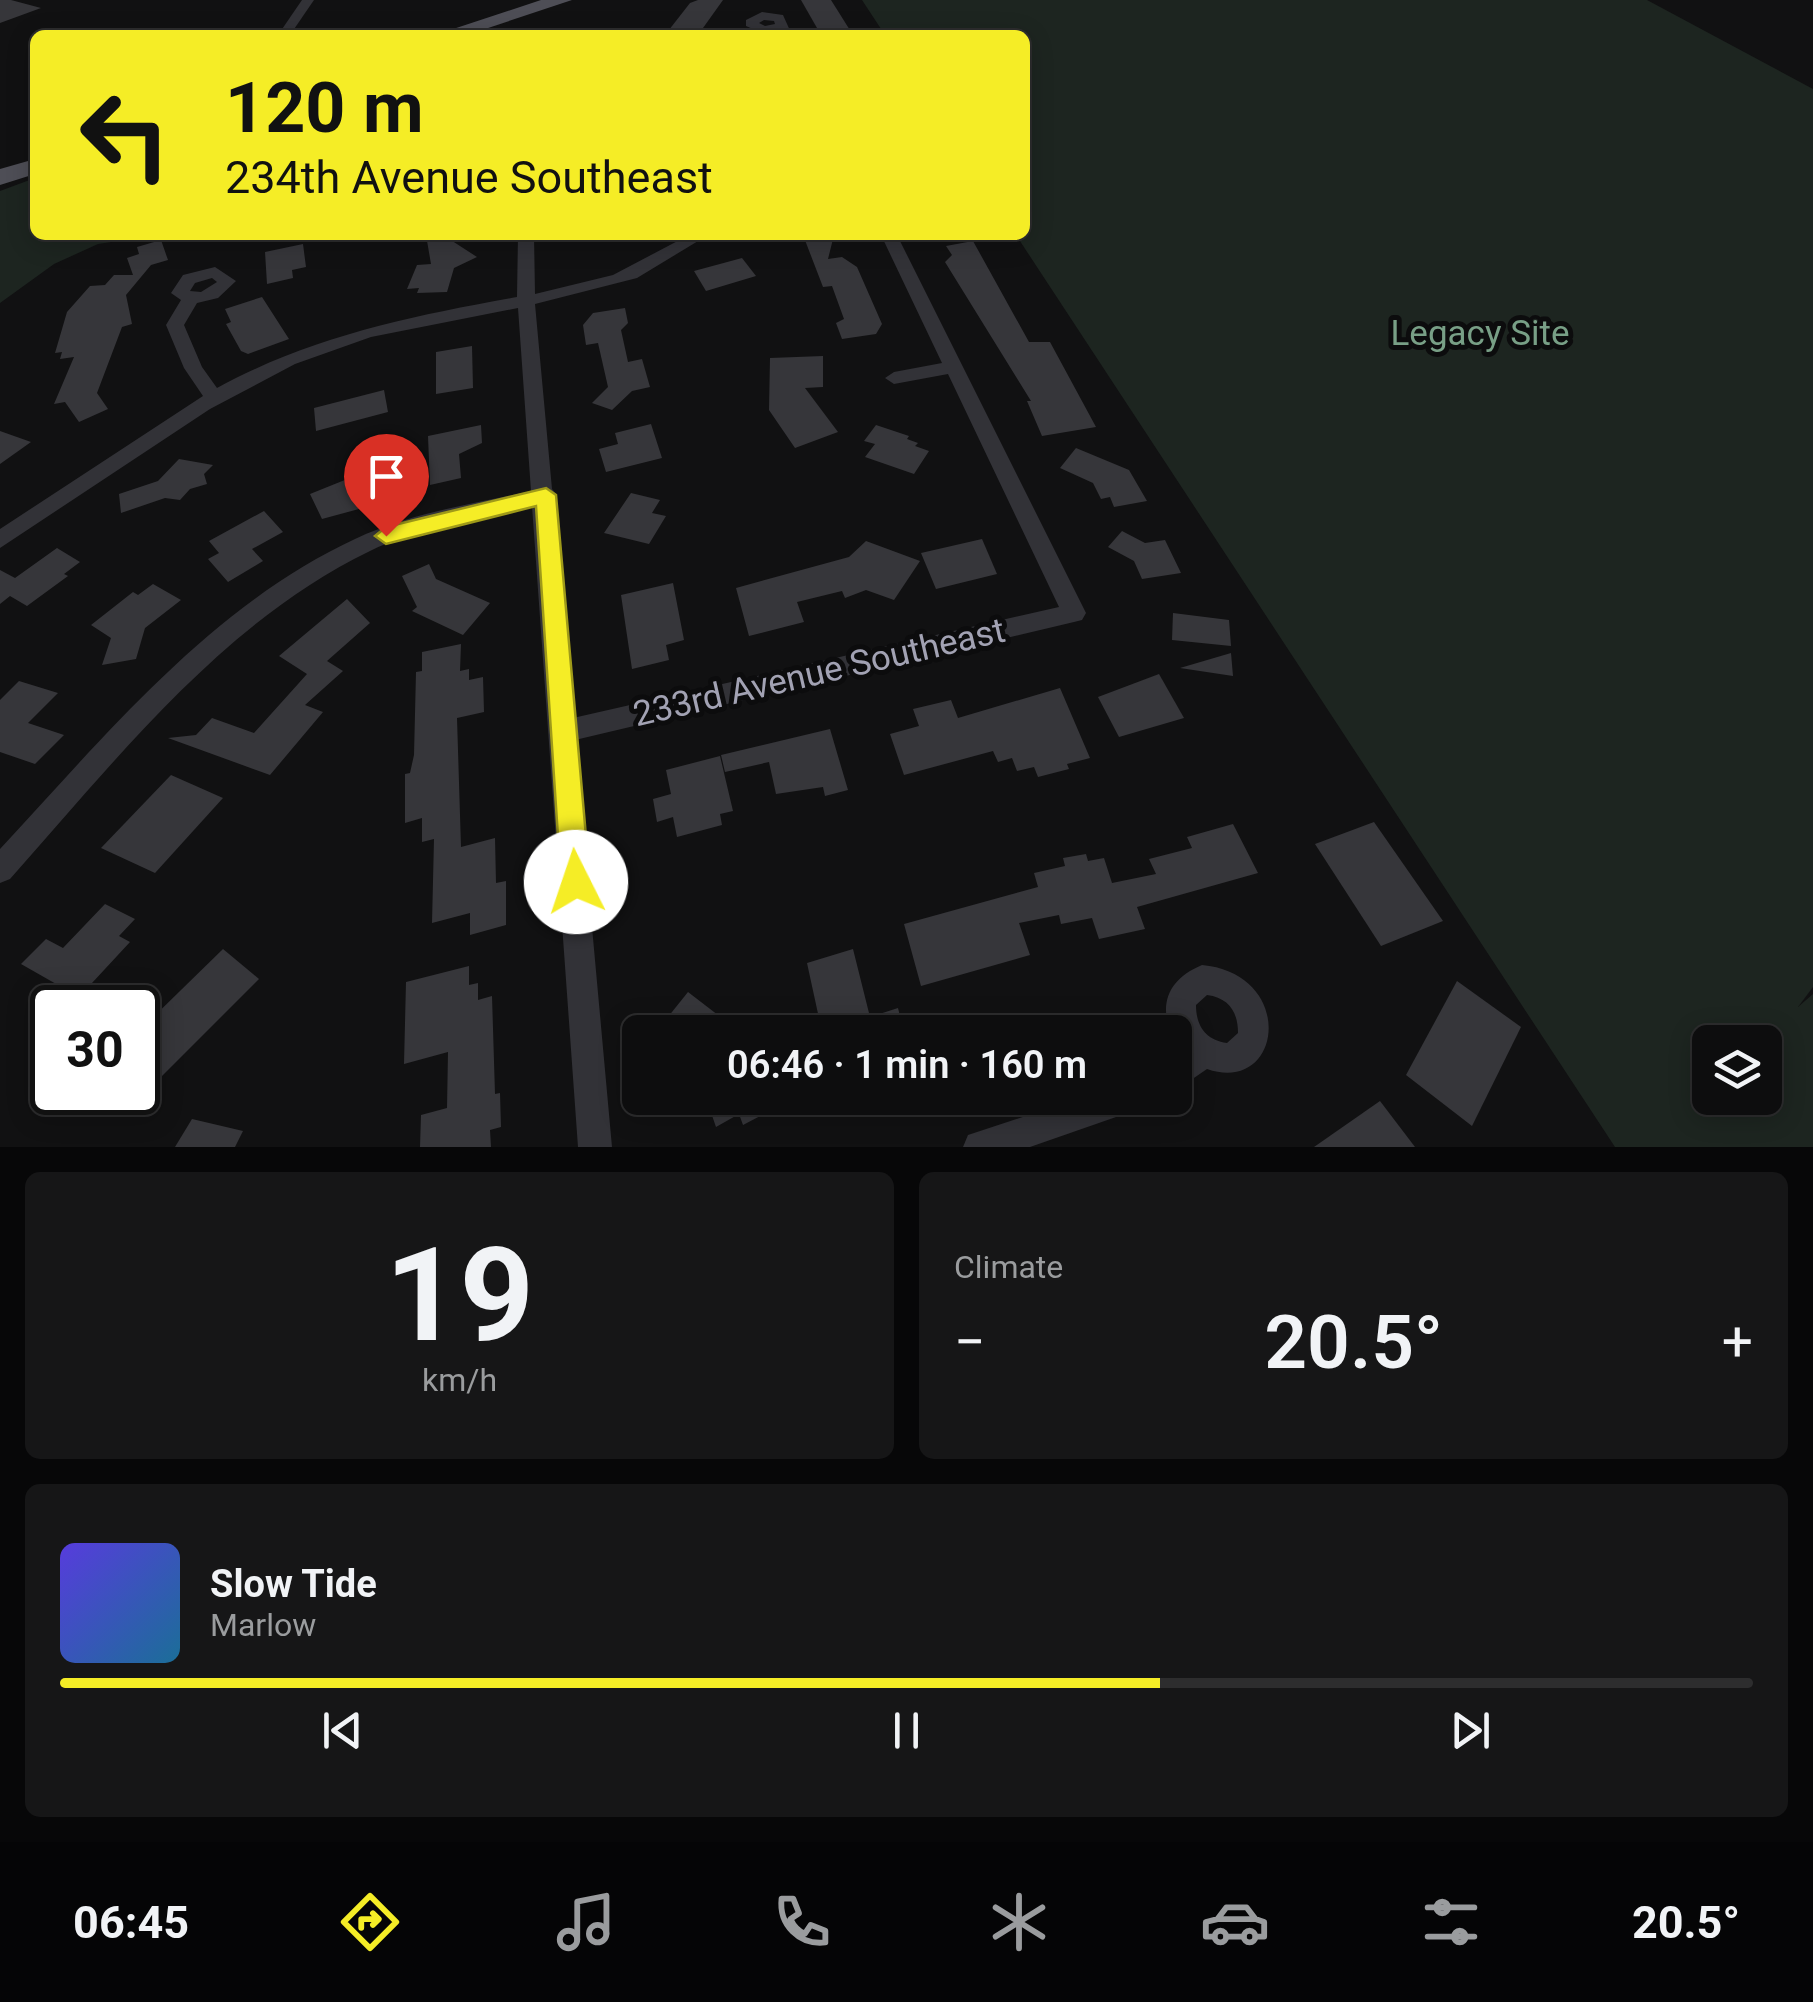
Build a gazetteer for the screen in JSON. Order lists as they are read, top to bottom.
{
  "streets": {
    "street": ["233rd Avenue Southeast"]
  },
  "parks": ["Legacy Site"],
  "page": {
    "turn": ["120 m", "234th Avenue Southeast"],
    "limit": "30",
    "trip": "06:46 · 1 min · 160 m",
    "tile": [
      ["19", "km/h"],
      "Climate"
    ],
    "heat": ["−", "20.5°", "+"],
    "song": ["Slow Tide", "Marlow"],
    "tabs": ["06:45", "20.5°"]
  }
}
